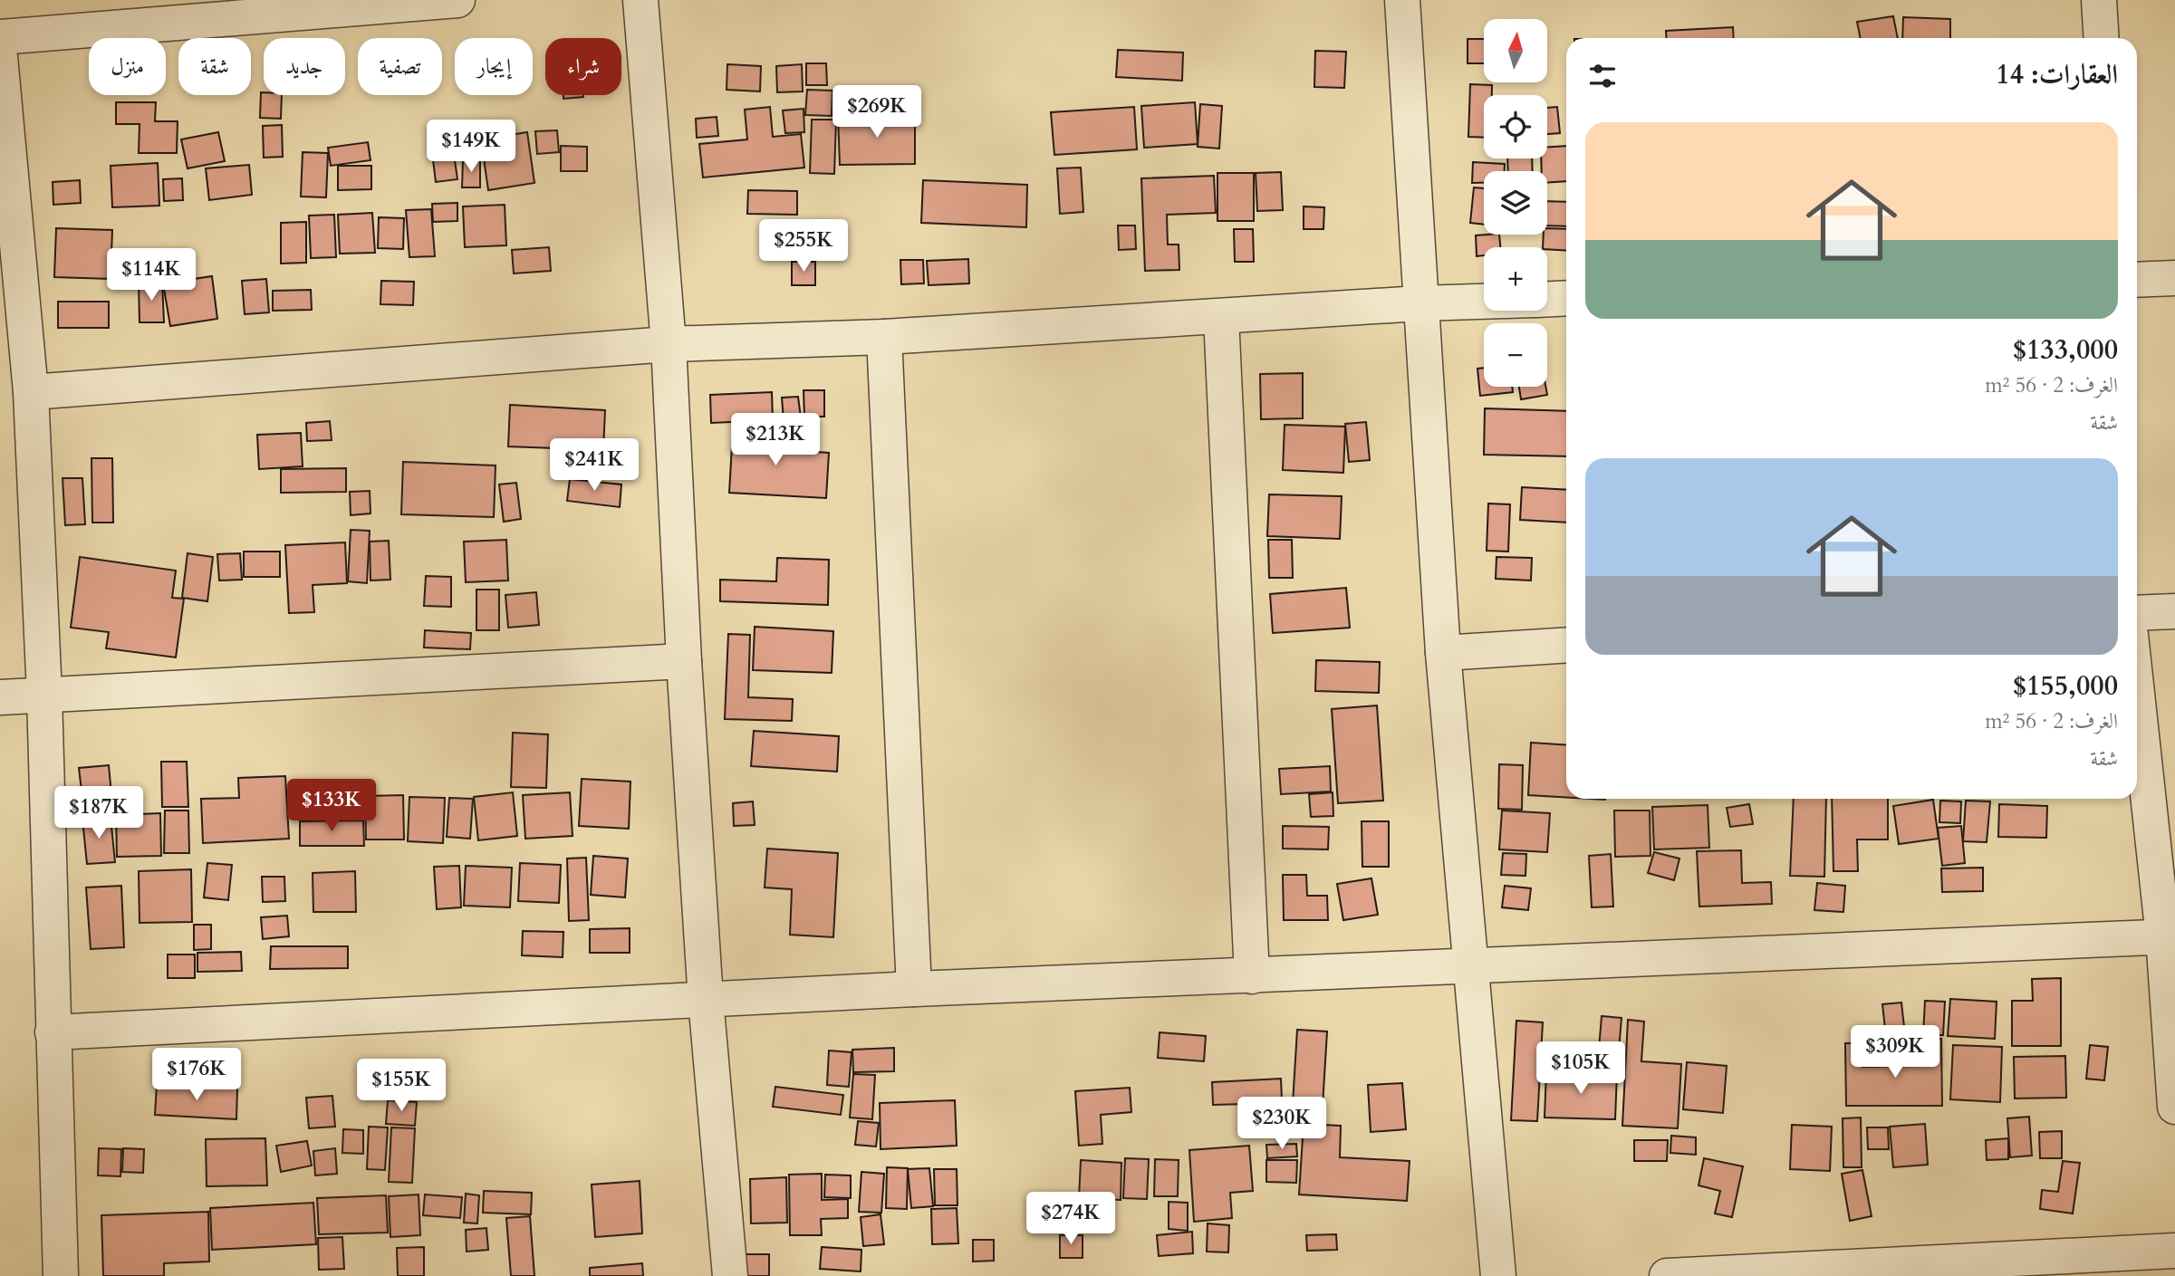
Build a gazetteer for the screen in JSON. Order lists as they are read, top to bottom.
{
  "north": "top",
  "page": {
    "map_buttons": ["+", "−"],
    "chip": [
      "شراء",
      "إيجار",
      "تصفية",
      "جديد",
      "شقة",
      "منزل"
    ],
    "heading": "العقارات: 14",
    "price": [
      "$269K",
      "$149K",
      "$255K",
      "$114K",
      "$213K",
      "$241K",
      "$133K",
      "$187K",
      "$309K",
      "$105K",
      "$176K",
      "$155K",
      "$230K",
      "$274K"
    ],
    "list": [
      {
        "name": "$133,000",
        "note": "الغرف: 2 · 56 m² · شقة"
      },
      {
        "name": "$155,000",
        "note": "الغرف: 2 · 56 m² · شقة"
      }
    ]
  }
}
